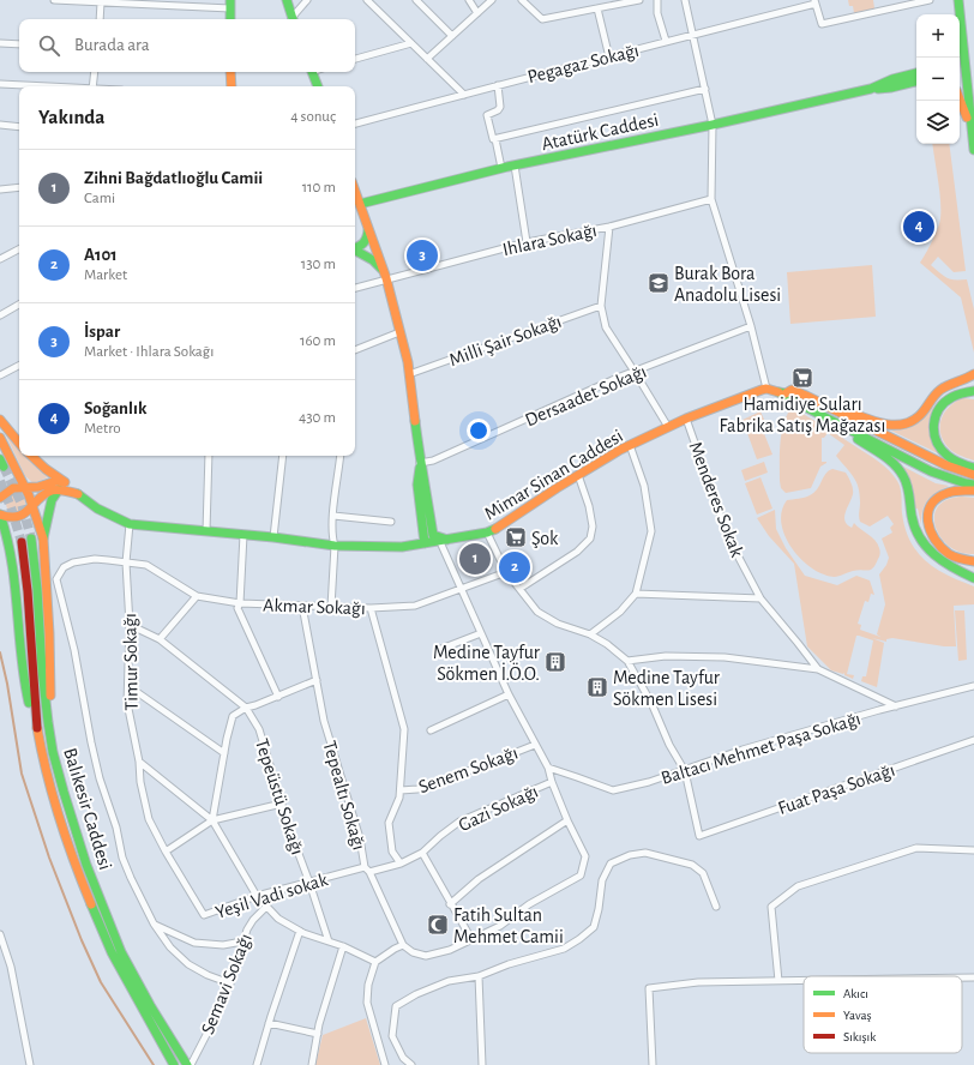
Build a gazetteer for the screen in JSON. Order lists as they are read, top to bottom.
{
  "streets": {
    "main road": ["Atatürk Caddesi", "Mimar Sinan Caddesi", "Balıkesir Caddesi"],
    "street": [
      "Pegagaz Sokağı",
      "Ihlara Sokağı",
      "Milli Şair Sokağı",
      "Dersaadet Sokağı",
      "Menderes Sokak",
      "Akmar Sokağı",
      "Timur Sokağı",
      "Baltacı Mehmet Paşa Sokağı",
      "Senem Sokağı",
      "Fuat Paşa Sokağı",
      "Tepealtı Sokağı",
      "Tepeüstü Sokağı",
      "Gazi Sokağı",
      "Yeşil Vadi sokak",
      "Semavi Sokağı"
    ]
  },
  "crossings": [
    ["Mimar Sinan Caddesi", "Menderes Sokak"],
    ["Mimar Sinan Caddesi", "Timur Sokağı"],
    ["Akmar Sokağı", "Timur Sokağı"],
    ["Akmar Sokağı", "Tepealtı Sokağı"],
    ["Timur Sokağı", "Yeşil Vadi sokak"],
    ["Baltacı Mehmet Paşa Sokağı", "Fuat Paşa Sokağı"],
    ["Tepealtı Sokağı", "Gazi Sokağı"],
    ["Tepealtı Sokağı", "Yeşil Vadi sokak"],
    ["Tepeüstü Sokağı", "Yeşil Vadi sokak"],
    ["Gazi Sokağı", "Yeşil Vadi sokak"]
  ],
  "places": {
    "school or university": ["Burak Bora Anadolu Lisesi"],
    "supermarket": ["Hamidiye Suları Fabrika Satış Mağazası", "Şok"],
    "building": ["Medine Tayfur Sökmen İ.Ö.O.", "Medine Tayfur Sökmen Lisesi"],
    "mosque": ["Fatih Sultan Mehmet Camii"]
  },
  "legend": ["Akıcı", "Yavaş", "Sıkışık"],
  "page": {
    "map_buttons": ["+", "−"],
    "search": "Burada ara",
    "heading": ["Yakında", "4 sonuç"],
    "list": [
      {
        "mark": "1",
        "name": "Zihni Bağdatlıoğlu Camii",
        "note": "Cami",
        "value": "110 m"
      },
      {
        "mark": "2",
        "name": "A101",
        "note": "Market",
        "value": "130 m"
      },
      {
        "mark": "3",
        "name": "İspar",
        "note": "Market · Ihlara Sokağı",
        "value": "160 m"
      },
      {
        "mark": "4",
        "name": "Soğanlık",
        "note": "Metro",
        "value": "430 m"
      }
    ],
    "pins": [
      "4",
      "3",
      "1",
      "2"
    ]
  }
}
